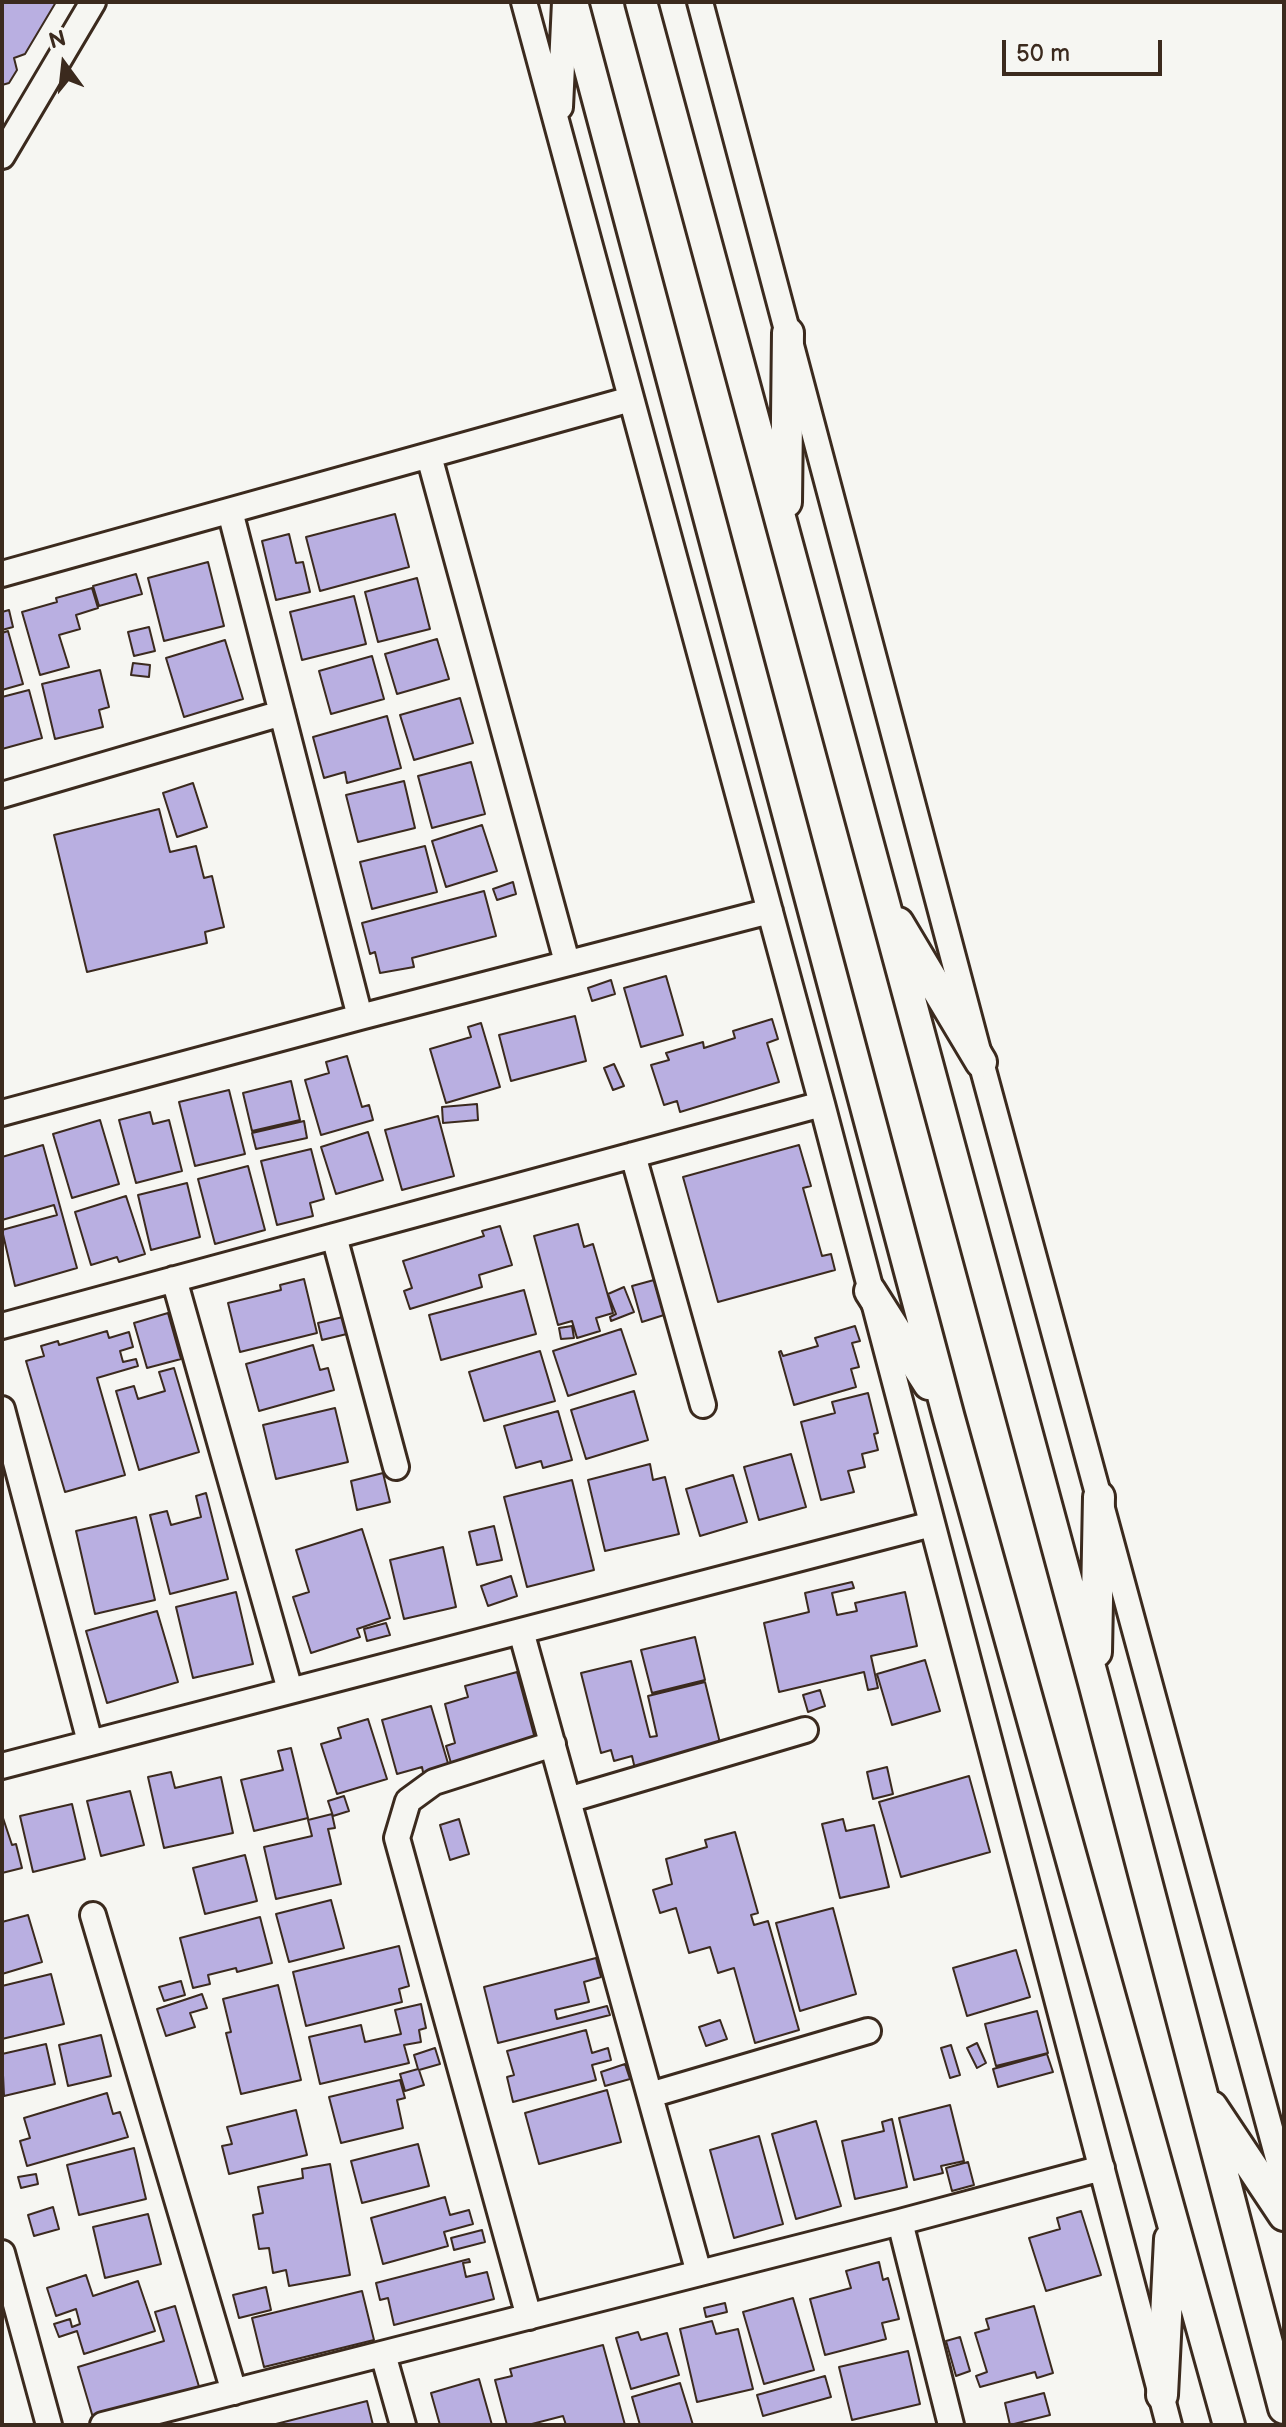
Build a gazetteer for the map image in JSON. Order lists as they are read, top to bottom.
{
  "scale_bar": "50 m",
  "north": "top"
}
